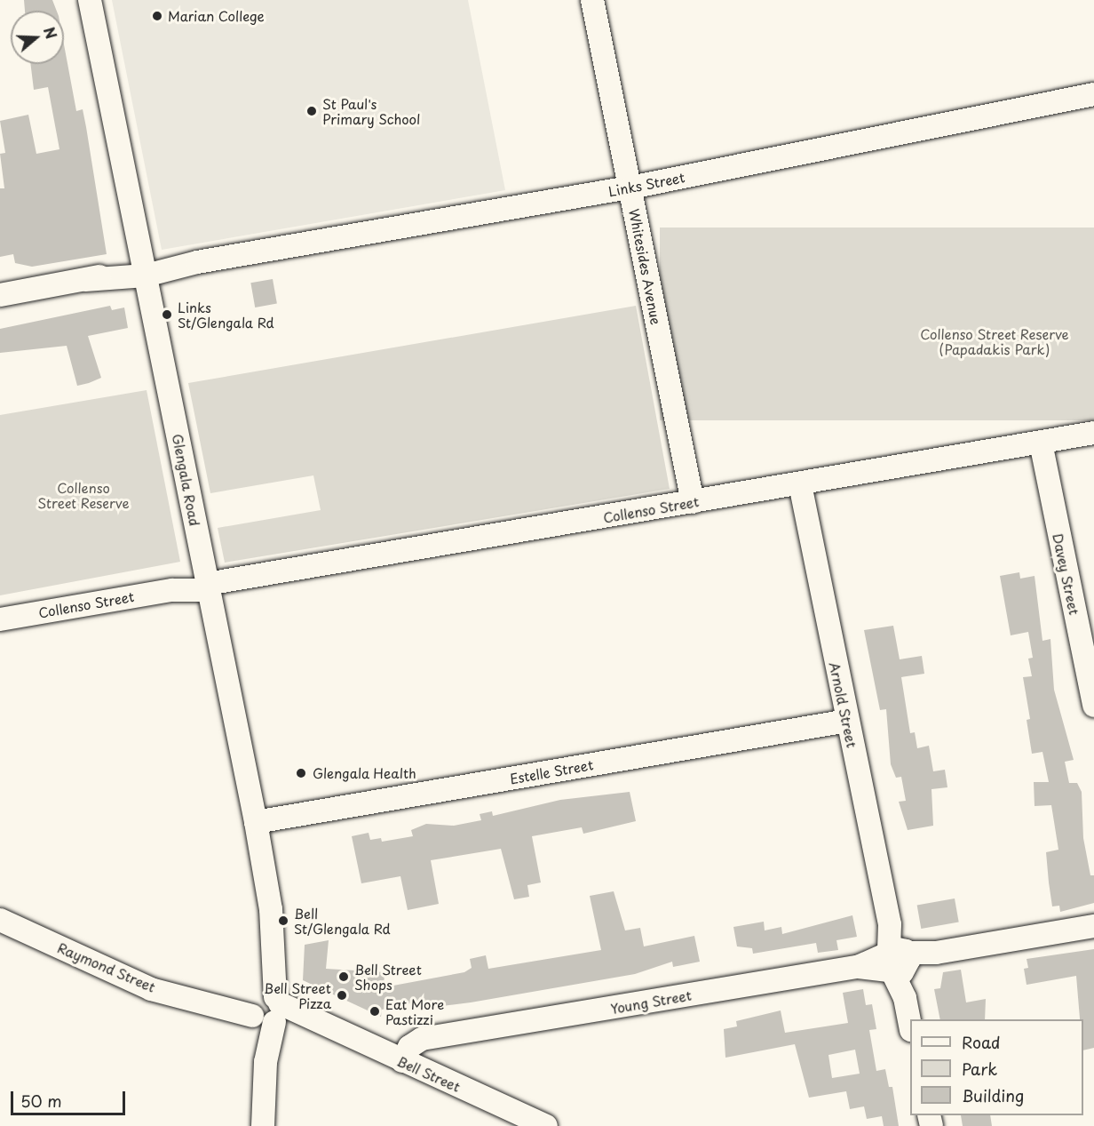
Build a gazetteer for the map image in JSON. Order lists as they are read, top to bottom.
{
  "streets": {
    "street": [
      "Links Street",
      "Whitesides Avenue",
      "Glengala Road",
      "Collenso Street",
      "Davey Street",
      "Arnold Street",
      "Estelle Street",
      "Raymond Street",
      "Young Street",
      "Bell Street"
    ]
  },
  "crossings": [
    ["Links Street", "Whitesides Avenue"],
    ["Links Street", "Glengala Road"],
    ["Whitesides Avenue", "Collenso Street"],
    ["Glengala Road", "Collenso Street"],
    ["Glengala Road", "Estelle Street"],
    ["Glengala Road", "Raymond Street"],
    ["Glengala Road", "Bell Street"],
    ["Collenso Street", "Davey Street"],
    ["Collenso Street", "Arnold Street"],
    ["Arnold Street", "Estelle Street"],
    ["Arnold Street", "Young Street"],
    ["Raymond Street", "Bell Street"],
    ["Young Street", "Bell Street"]
  ],
  "parks": ["Collenso Street Reserve (Papadakis Park)", "Collenso Street Reserve"],
  "places": [
    "Marian College",
    "St Paul's Primary School",
    "Links St/Glengala Rd",
    "Glengala Health",
    "Bell St/Glengala Rd",
    "Bell Street Shops",
    "Bell Street Pizza",
    "Eat More Pastizzi"
  ],
  "legend": ["Road", "Park", "Building"],
  "scale_bar": "50 m",
  "north": "right"
}
